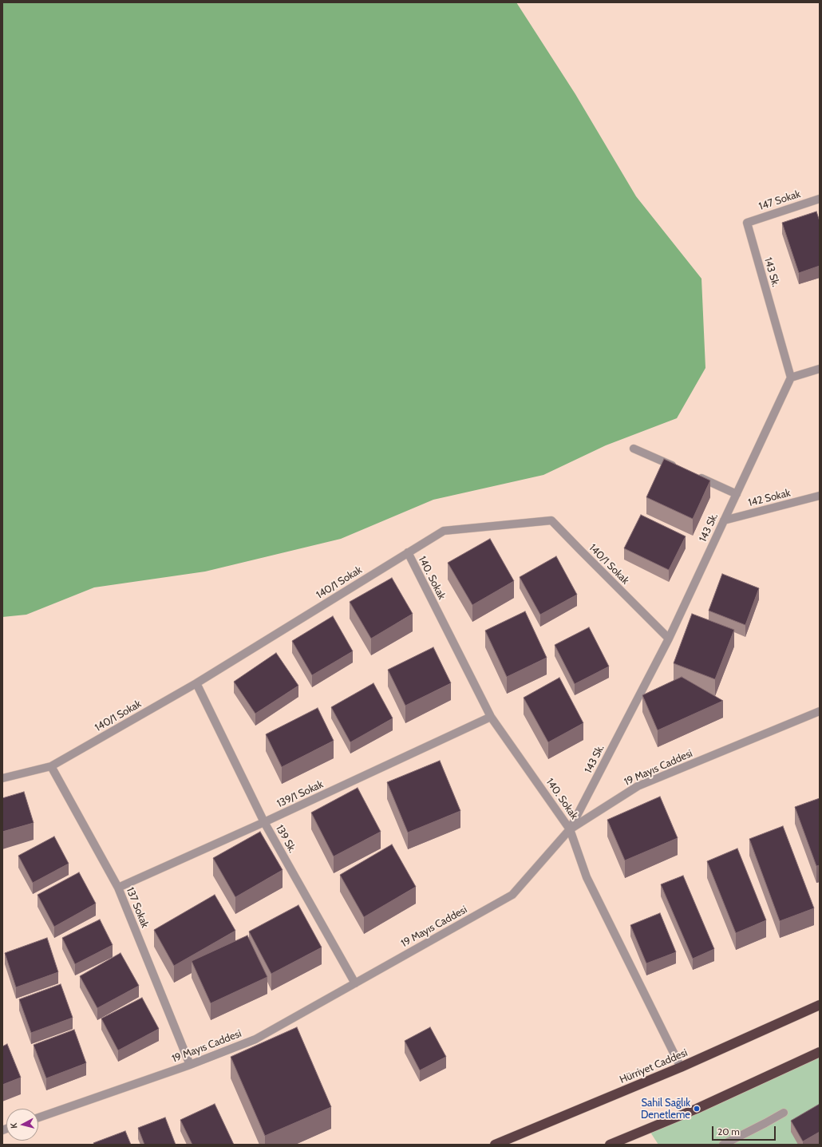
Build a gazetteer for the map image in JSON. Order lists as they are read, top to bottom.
{
  "streets": {
    "highway": ["Hürriyet Caddesi"],
    "street": [
      "147 Sokak",
      "143 Sk.",
      "142 Sokak",
      "140/1 Sokak",
      "140. Sokak",
      "19 Mayıs Caddesi",
      "139/1 Sokak",
      "139 Sk.",
      "137 Sokak"
    ]
  },
  "crossings": [
    ["147 Sokak", "143 Sk."],
    ["143 Sk.", "142 Sokak"],
    ["143 Sk.", "140/1 Sokak"],
    ["143 Sk.", "140. Sokak"],
    ["143 Sk.", "19 Mayıs Caddesi"],
    ["140/1 Sokak", "140. Sokak"],
    ["140/1 Sokak", "139 Sk."],
    ["140/1 Sokak", "137 Sokak"],
    ["140. Sokak", "19 Mayıs Caddesi"],
    ["140. Sokak", "139/1 Sokak"],
    ["140. Sokak", "Hürriyet Caddesi"],
    ["19 Mayıs Caddesi", "139 Sk."],
    ["19 Mayıs Caddesi", "137 Sokak"],
    ["139/1 Sokak", "139 Sk."],
    ["139/1 Sokak", "137 Sokak"]
  ],
  "places": ["Sahil Sağlık Denetleme"],
  "scale_bar": "20 m",
  "north": "left"
}
